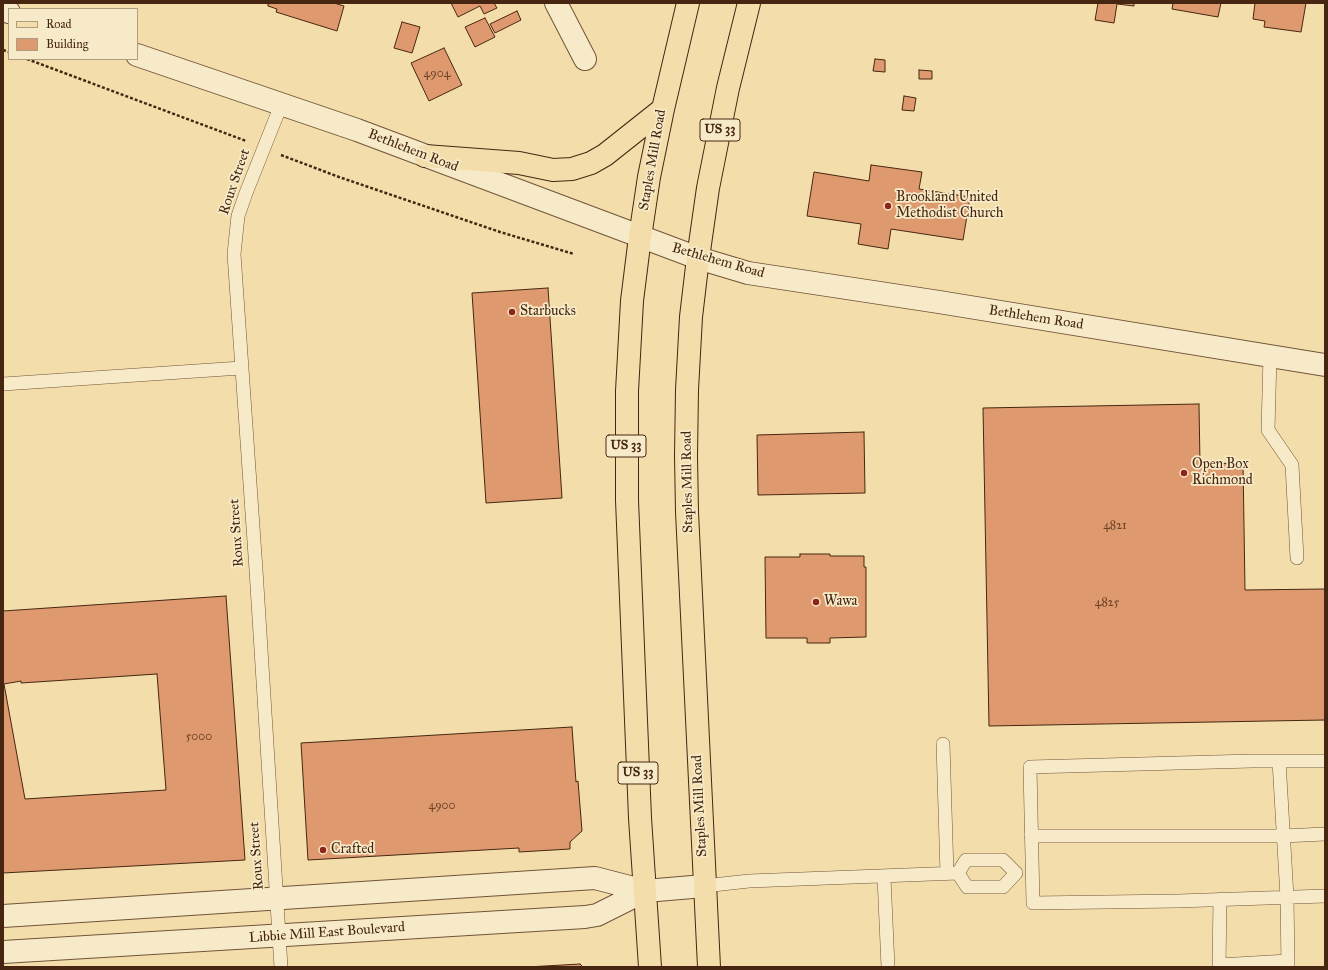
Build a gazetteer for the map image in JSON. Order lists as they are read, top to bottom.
{
  "streets": {
    "main road": ["US 33", "Staples Mill Road"],
    "street": ["Bethlehem Road", "Libbie Mill East Boulevard"],
    "lane": ["Roux Street"]
  },
  "crossings": [
    ["Bethlehem Road", "Staples Mill Road"],
    ["Bethlehem Road", "Roux Street"],
    ["Staples Mill Road", "Libbie Mill East Boulevard"],
    ["Roux Street", "Libbie Mill East Boulevard"]
  ],
  "places": [
    "Brookland United Methodist Church",
    "Starbucks",
    "Open Box Richmond",
    "Wawa",
    "Crafted"
  ],
  "house_numbers": [
    "4904",
    "4821",
    "4825",
    "5000",
    "4900"
  ],
  "legend": ["Road", "Building"]
}
